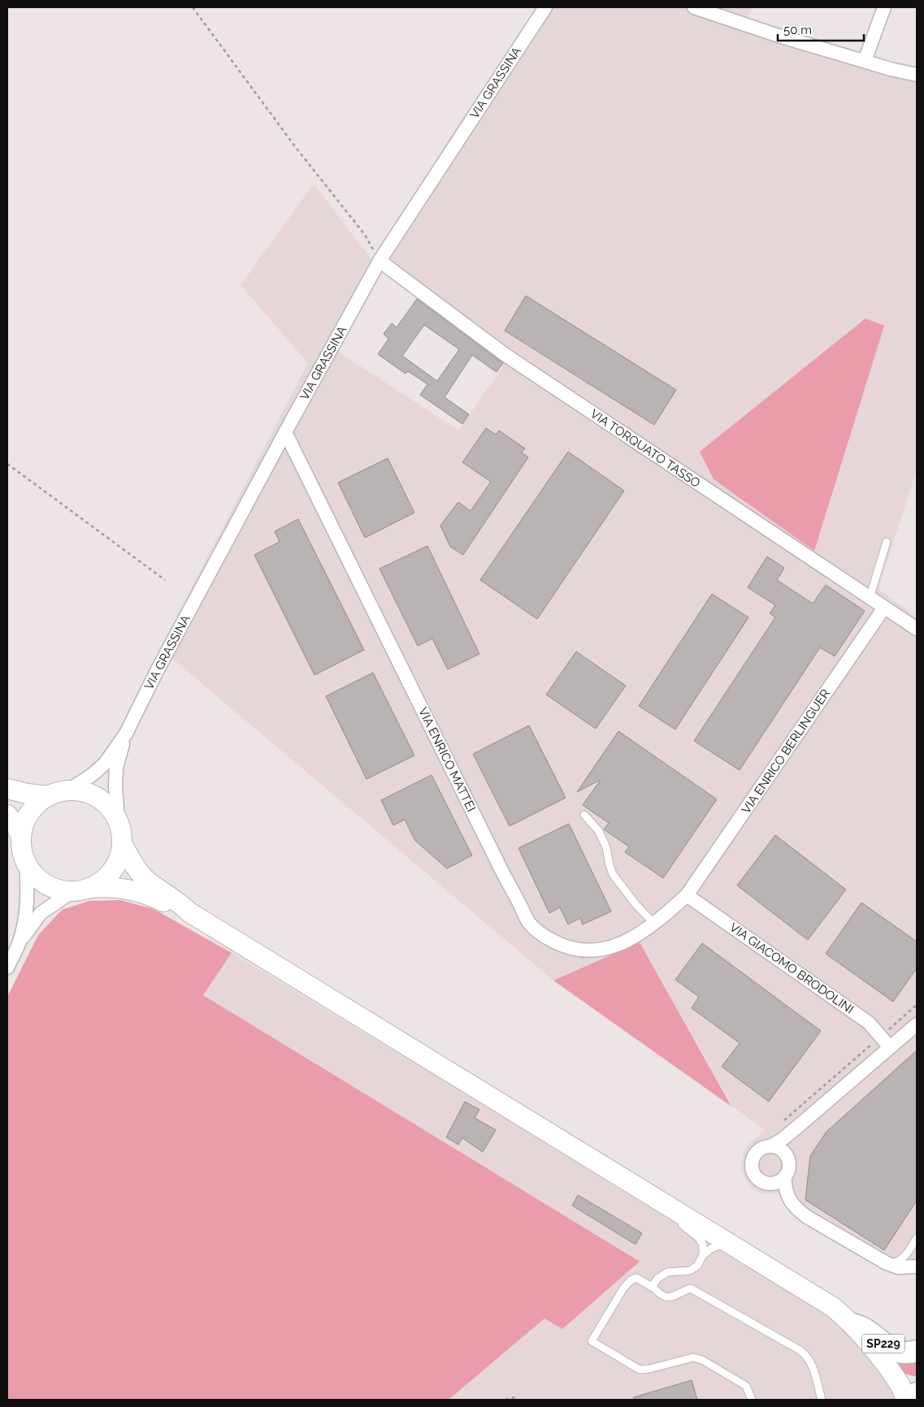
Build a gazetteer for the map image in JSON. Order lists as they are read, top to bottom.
{
  "streets": {
    "main road": ["SP229"],
    "street": [
      "VIA GRASSINA",
      "VIA TORQUATO TASSO",
      "VIA ENRICO BERLINGUER",
      "VIA ENRICO MATTEI",
      "VIA GIACOMO BRODOLINI"
    ]
  },
  "crossings": [
    ["VIA GRASSINA", "VIA TORQUATO TASSO"],
    ["VIA GRASSINA", "VIA ENRICO MATTEI"],
    ["VIA GRASSINA", "SP229"],
    ["VIA TORQUATO TASSO", "VIA ENRICO BERLINGUER"],
    ["VIA ENRICO BERLINGUER", "VIA ENRICO MATTEI"],
    ["VIA ENRICO BERLINGUER", "VIA GIACOMO BRODOLINI"],
    ["VIA ENRICO MATTEI", "VIA GIACOMO BRODOLINI"]
  ],
  "scale_bar": "50 m"
}
